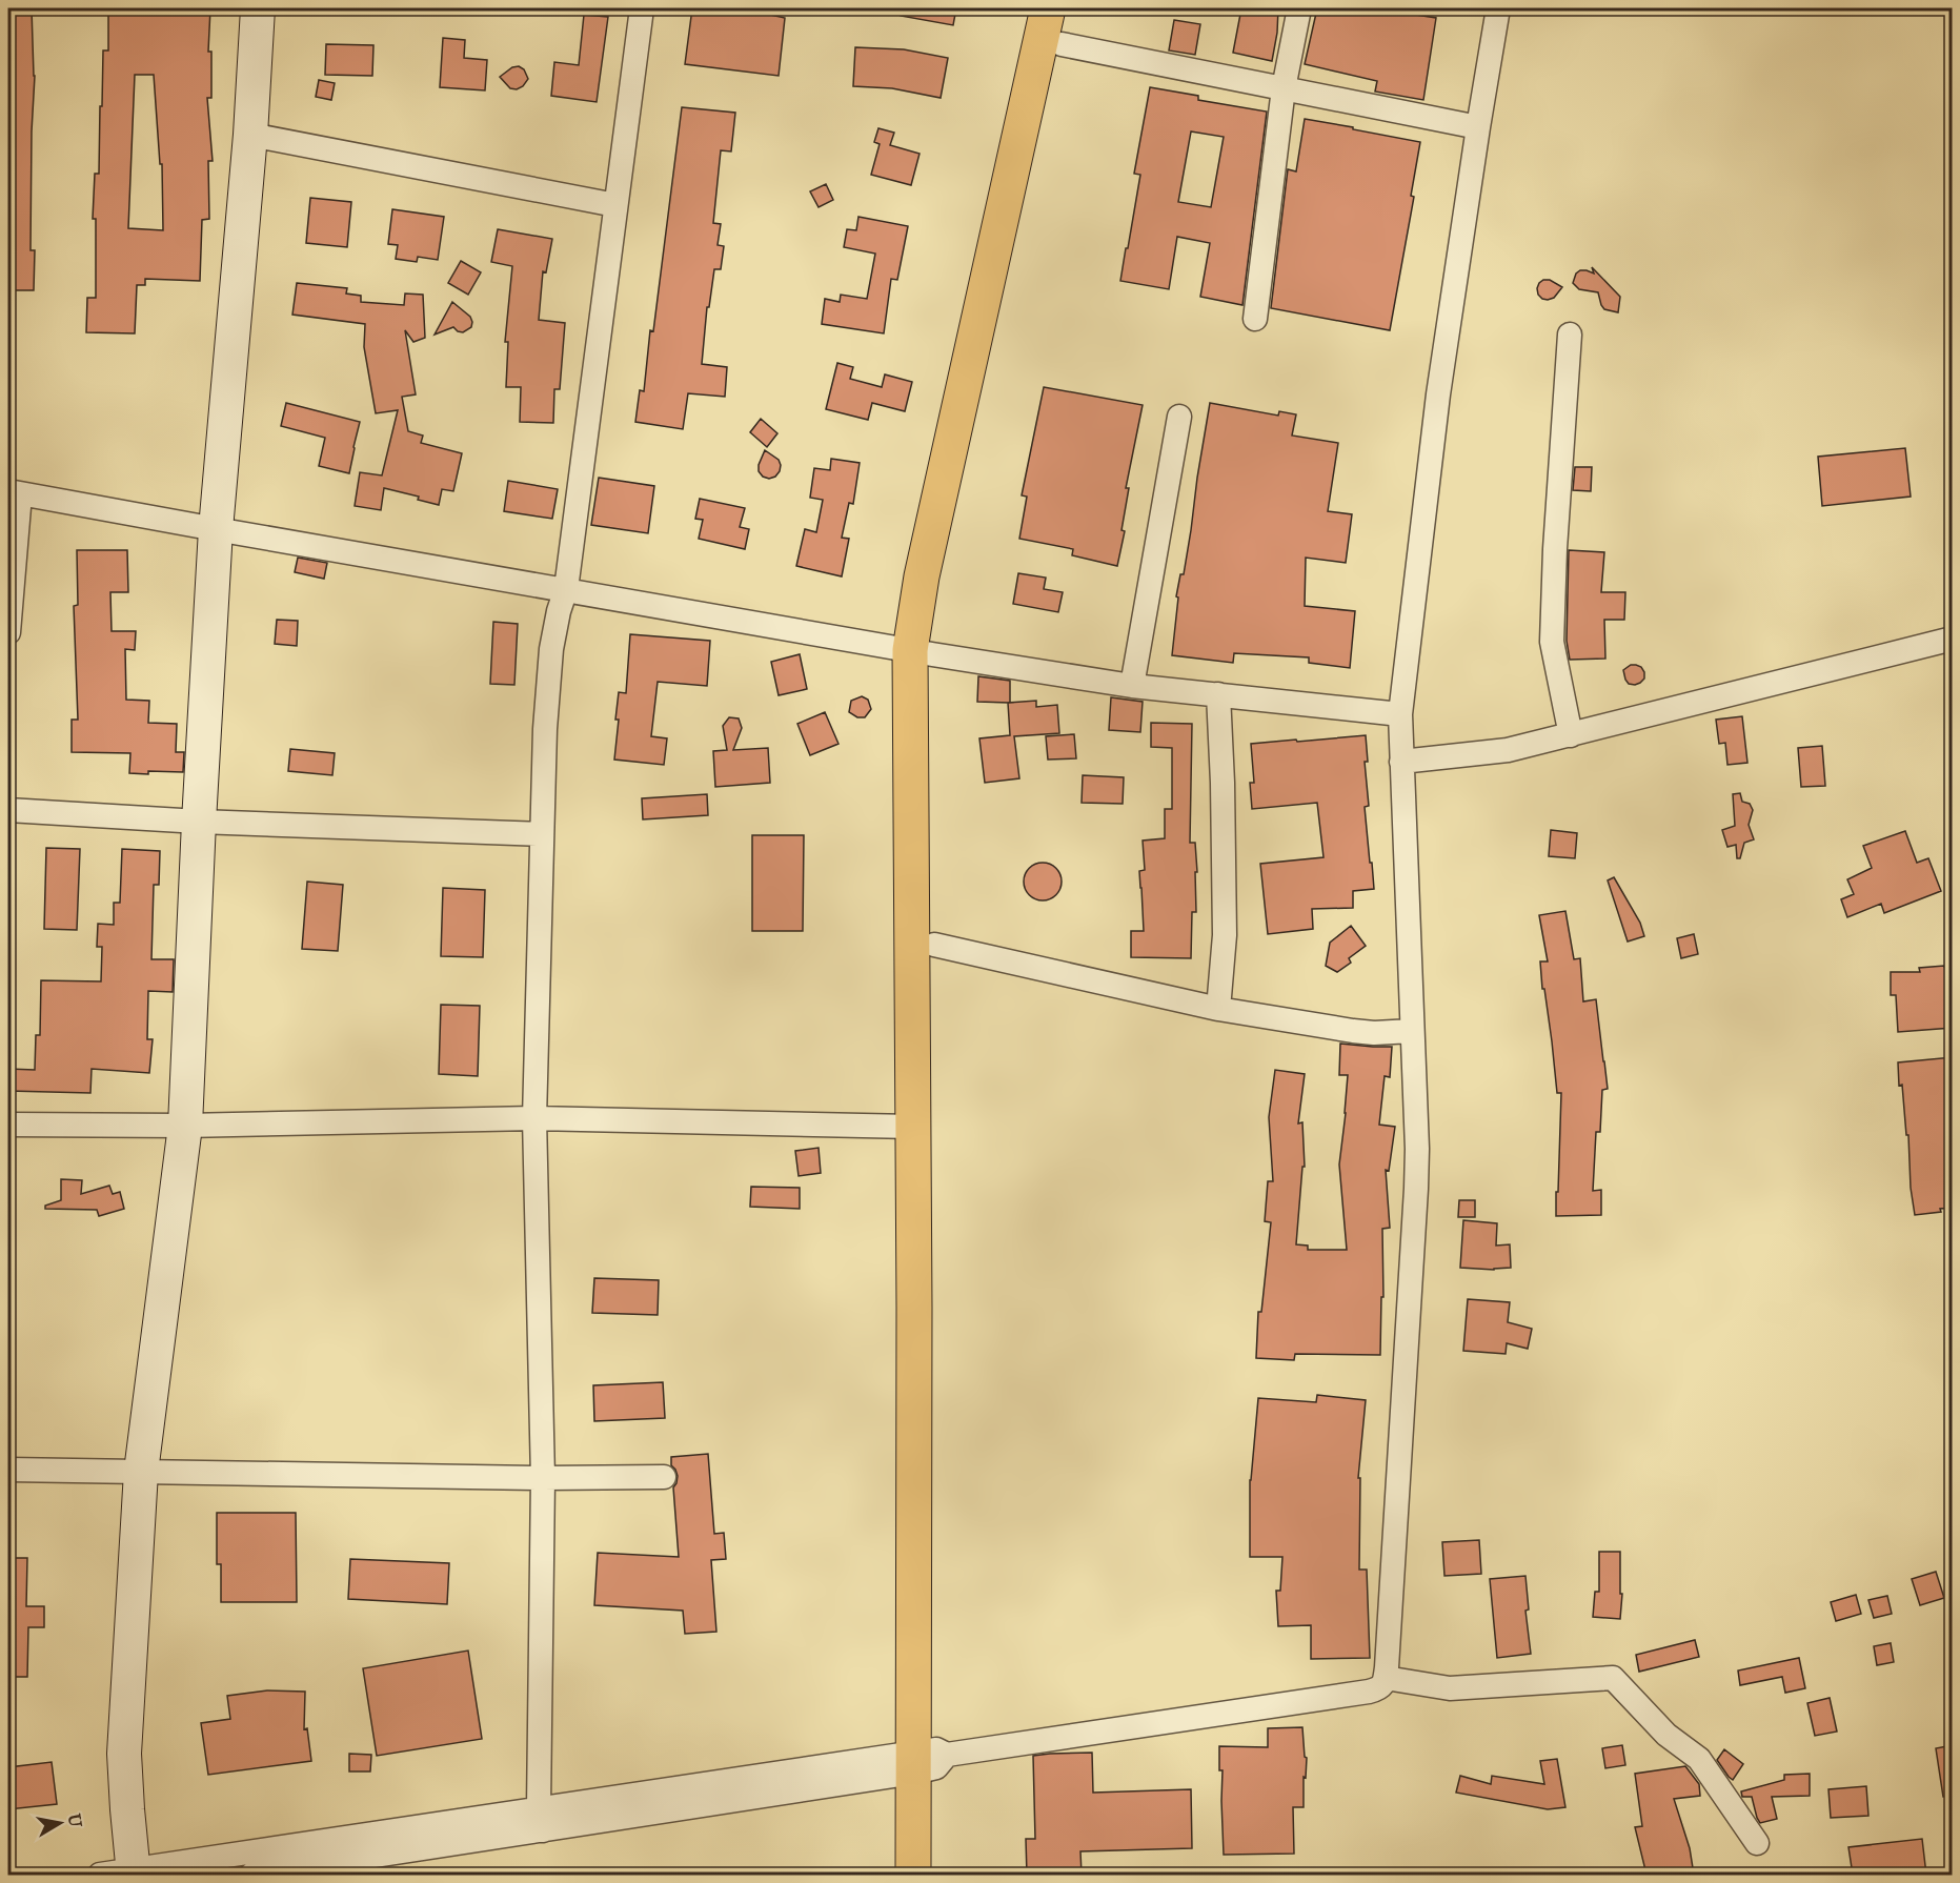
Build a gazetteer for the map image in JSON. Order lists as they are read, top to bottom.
{
  "north": "right"
}
